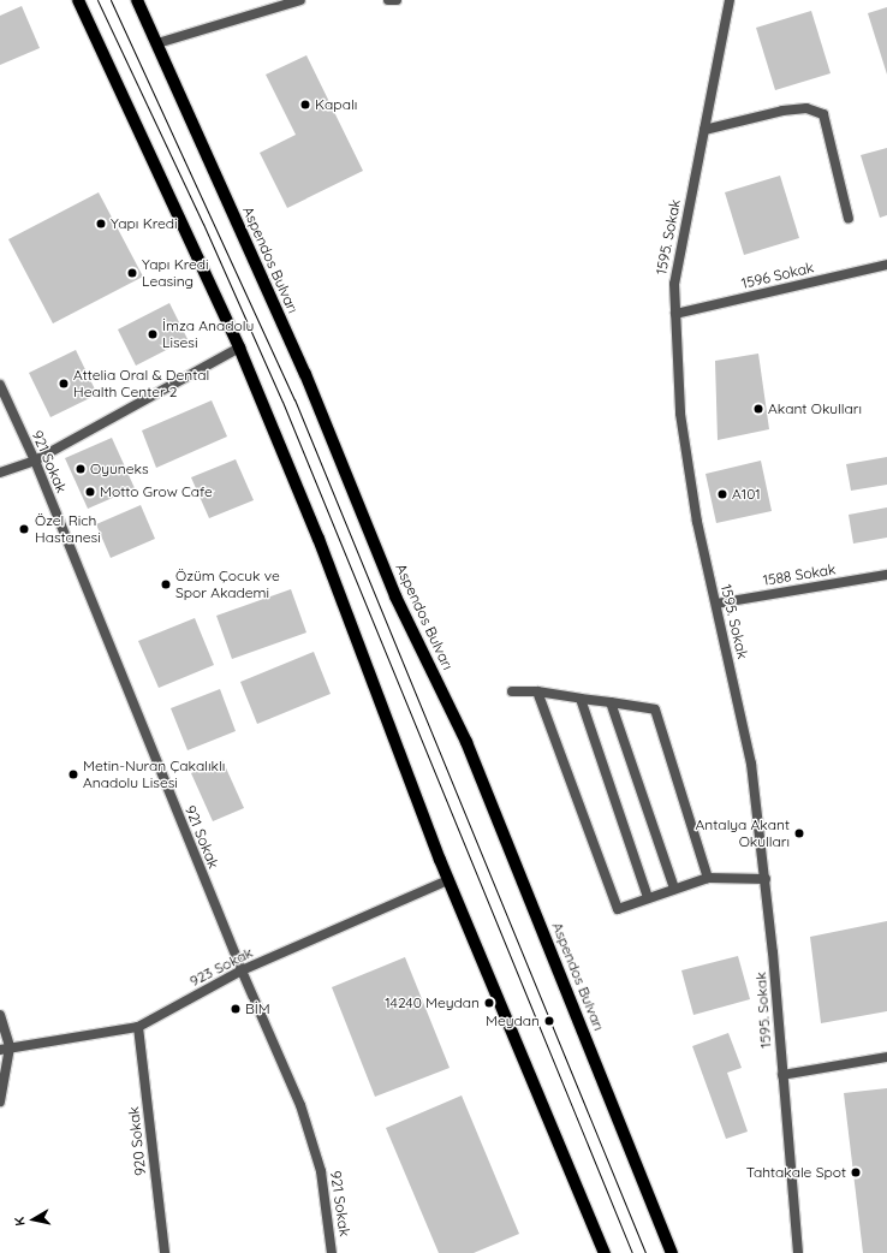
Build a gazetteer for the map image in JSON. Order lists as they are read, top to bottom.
{
  "streets": {
    "main road": ["Aspendos Bulvarı"],
    "street": [
      "1595. Sokak",
      "1596 Sokak",
      "921 Sokak",
      "1588 Sokak",
      "923 Sokak",
      "920 Sokak"
    ]
  },
  "crossings": [
    ["1595. Sokak", "1596 Sokak"],
    ["1595. Sokak", "1588 Sokak"],
    ["921 Sokak", "923 Sokak"],
    ["923 Sokak", "920 Sokak"]
  ],
  "places": [
    "Kapalı",
    "Yapı Kredi",
    "Yapı Kredi Leasing",
    "İmza Anadolu Lisesi",
    "Attelia Oral & Dental Health Center 2",
    "Akant Okulları",
    "Oyuneks",
    "Motto Grow Cafe",
    "A101",
    "Özel Rich Hastanesi",
    "Özüm Çocuk ve Spor Akademi",
    "Metin-Nuran Çakalıklı Anadolu Lisesi",
    "Antalya Akant Okulları",
    "14240 Meydan",
    "BİM",
    "Meydan",
    "Tahtakale Spot"
  ],
  "north": "left"
}
